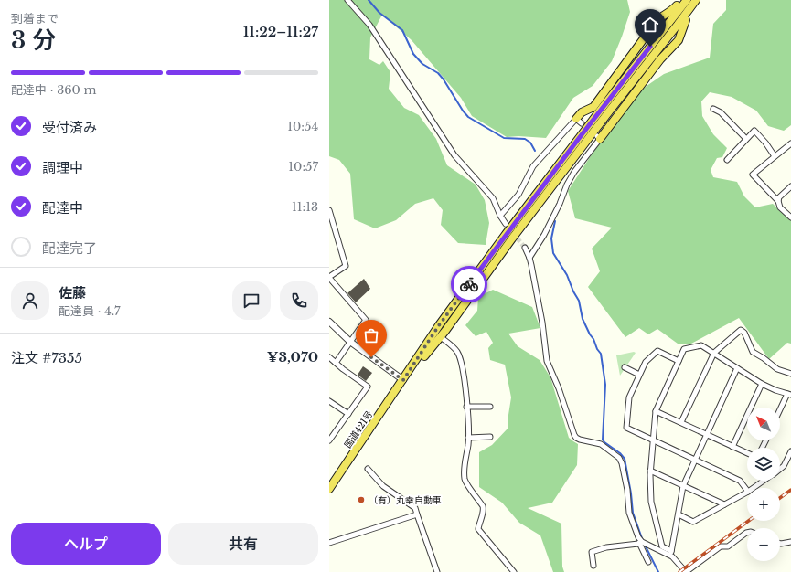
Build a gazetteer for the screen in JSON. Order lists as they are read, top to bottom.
{
  "streets": {
    "highway": ["国道421号"]
  },
  "places": ["（有）丸幸自動車"],
  "north": "top left",
  "page": {
    "heading": ["3 分", "到着まで", "11:22–11:27"],
    "panel": [
      "佐藤",
      "配達員 · 4.7",
      "注文 #7355",
      "¥3,070"
    ],
    "bar": "配達中 · 360 m",
    "list": [
      ["受付済み", "10:54"],
      ["調理中", "10:57"],
      ["配達中", "11:13"],
      "配達完了"
    ],
    "map_buttons": ["+", "−"],
    "buttons": ["ヘルプ", "共有"]
  }
}
